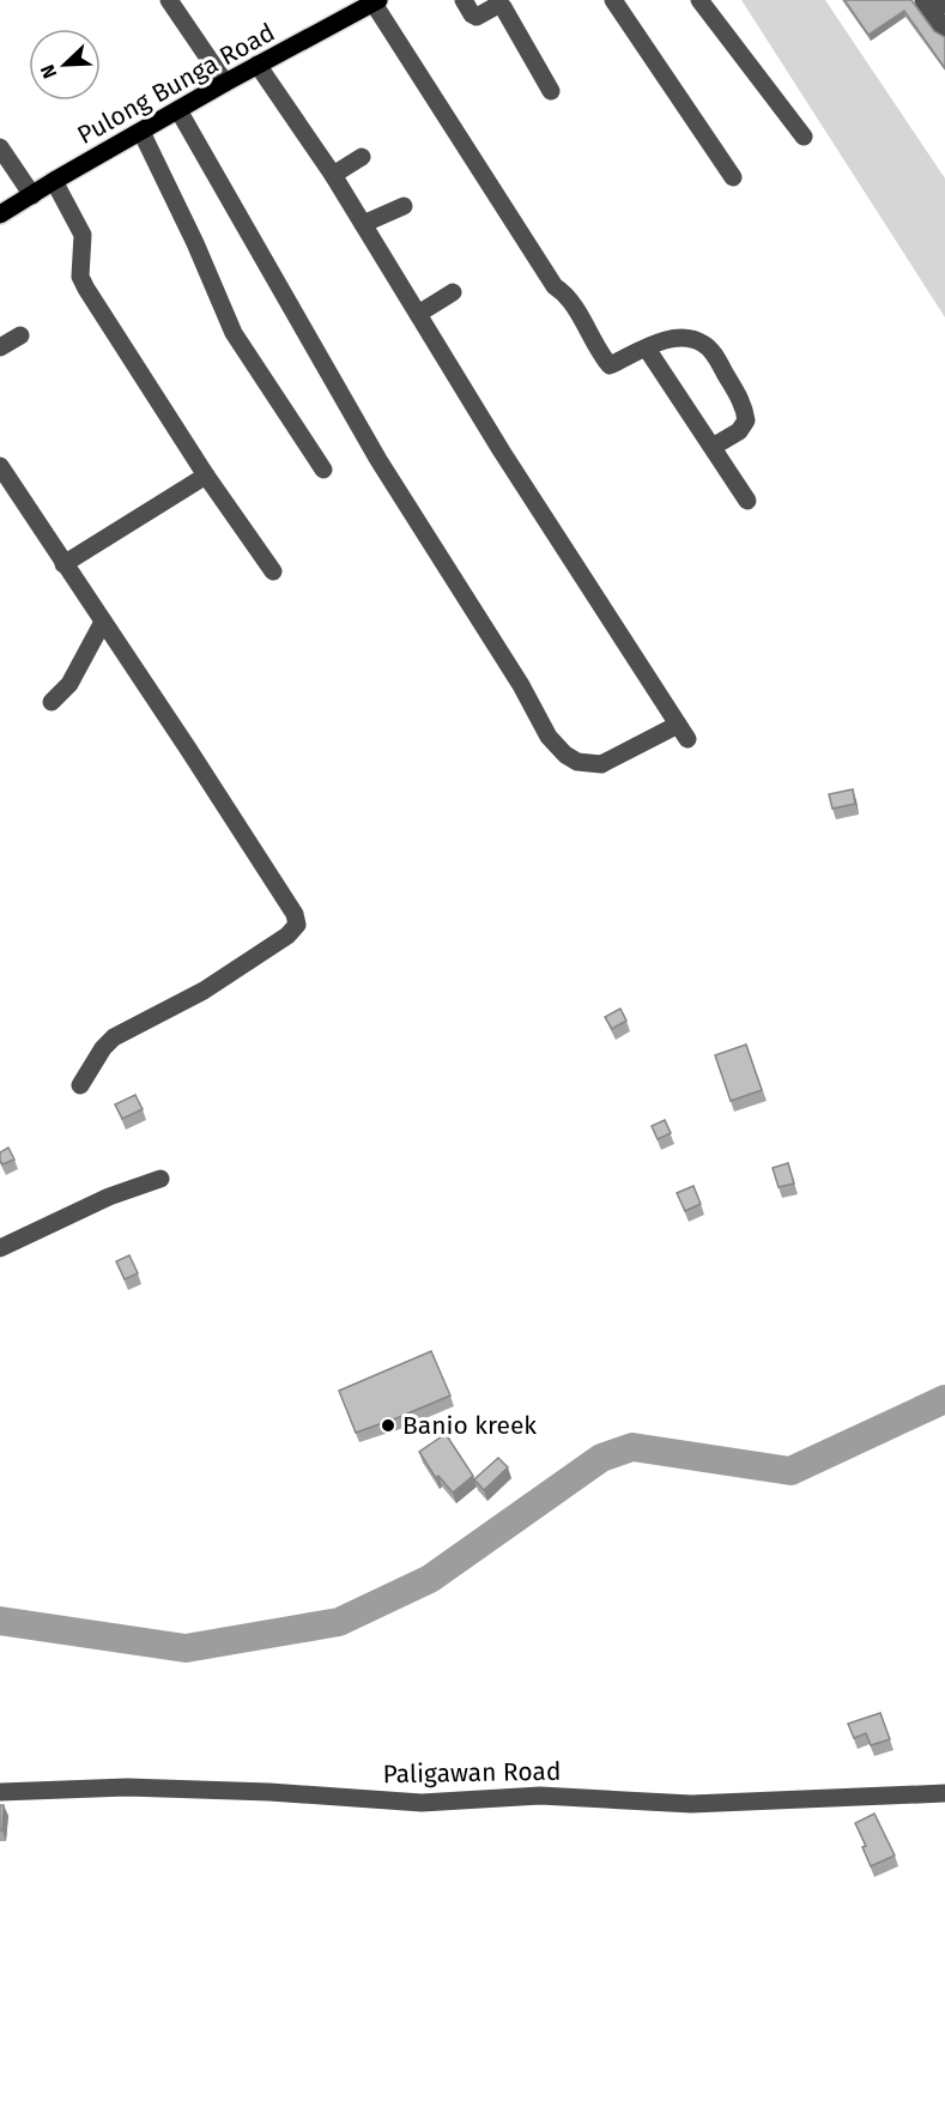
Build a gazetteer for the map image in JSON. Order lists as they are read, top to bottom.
{
  "streets": {
    "main road": ["Pulong Bunga Road"],
    "street": ["Paligawan Road"]
  },
  "places": ["Banio kreek"],
  "north": "bottom left"
}
